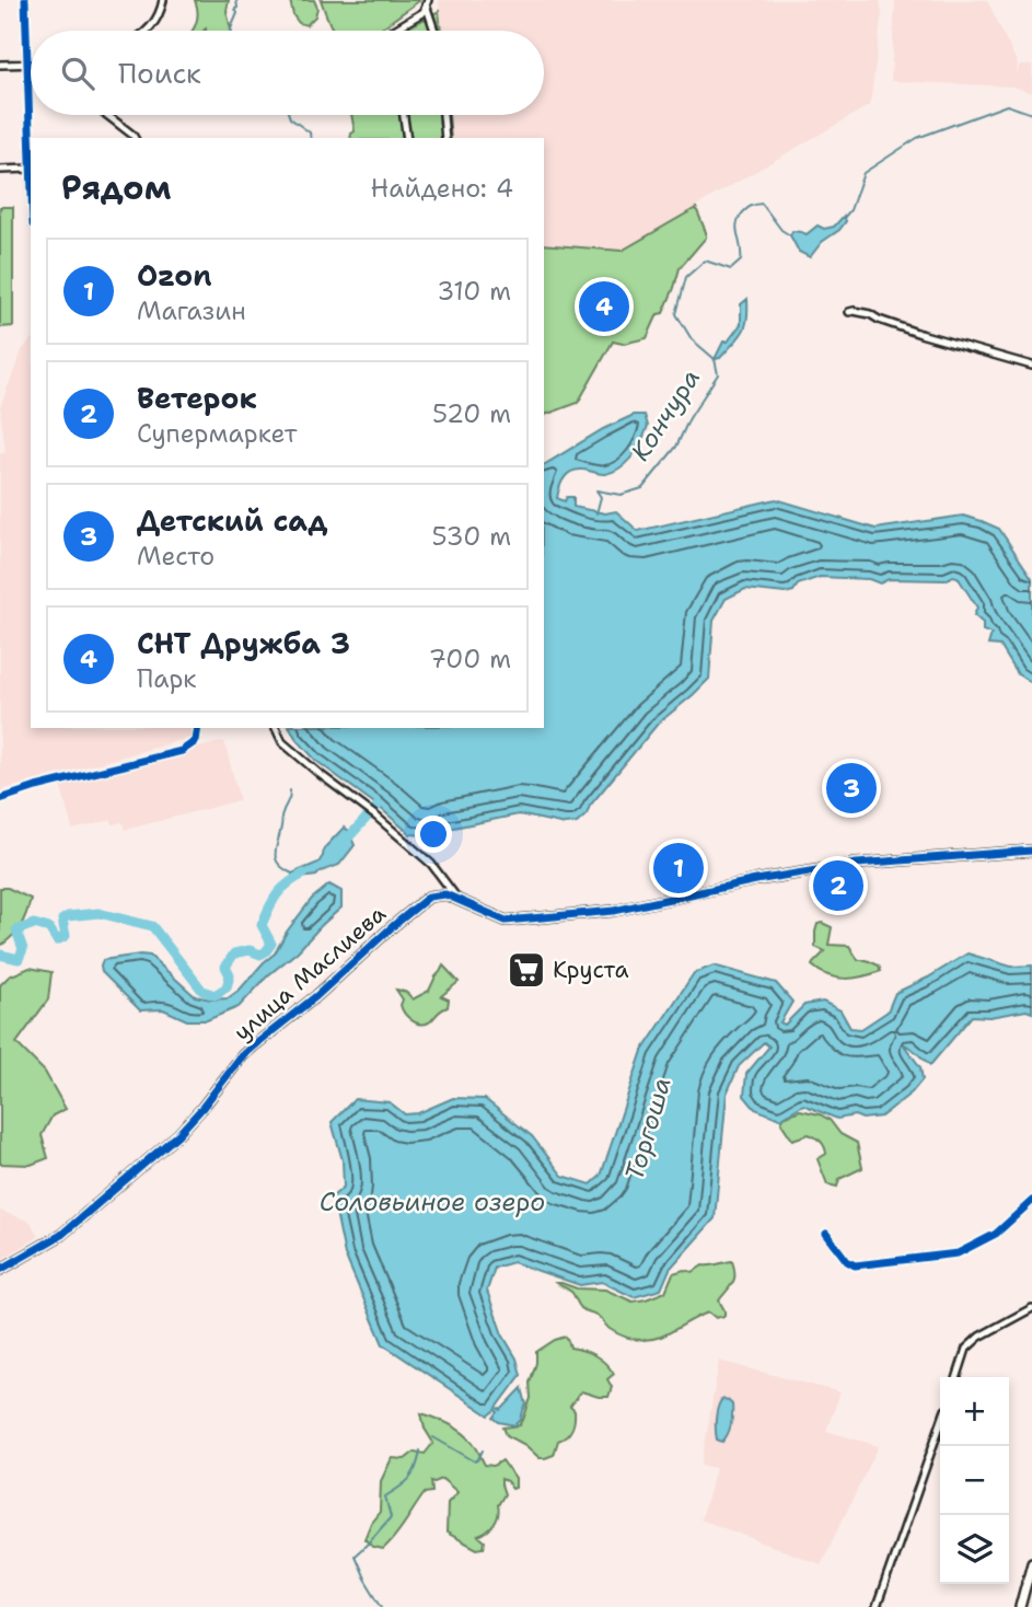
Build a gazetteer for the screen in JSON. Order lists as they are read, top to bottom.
{
  "streets": {
    "street": ["улица Маслиева"]
  },
  "water": ["Кончура", "Торгоша", "Соловьиное озеро"],
  "places": {
    "supermarket": ["Круста"]
  },
  "page": {
    "search": "Поиск",
    "heading": ["Рядом", "Найдено: 4"],
    "list": [
      {
        "mark": "1",
        "name": "Ozon",
        "note": "Магазин",
        "value": "310 m"
      },
      {
        "mark": "2",
        "name": "Ветерок",
        "note": "Супермаркет",
        "value": "520 m"
      },
      {
        "mark": "3",
        "name": "Детский сад",
        "note": "Место",
        "value": "530 m"
      },
      {
        "mark": "4",
        "name": "СНТ Дружба 3",
        "note": "Парк",
        "value": "700 m"
      }
    ],
    "pins": [
      "4",
      "3",
      "1",
      "2"
    ],
    "map_buttons": ["+", "−"]
  }
}
